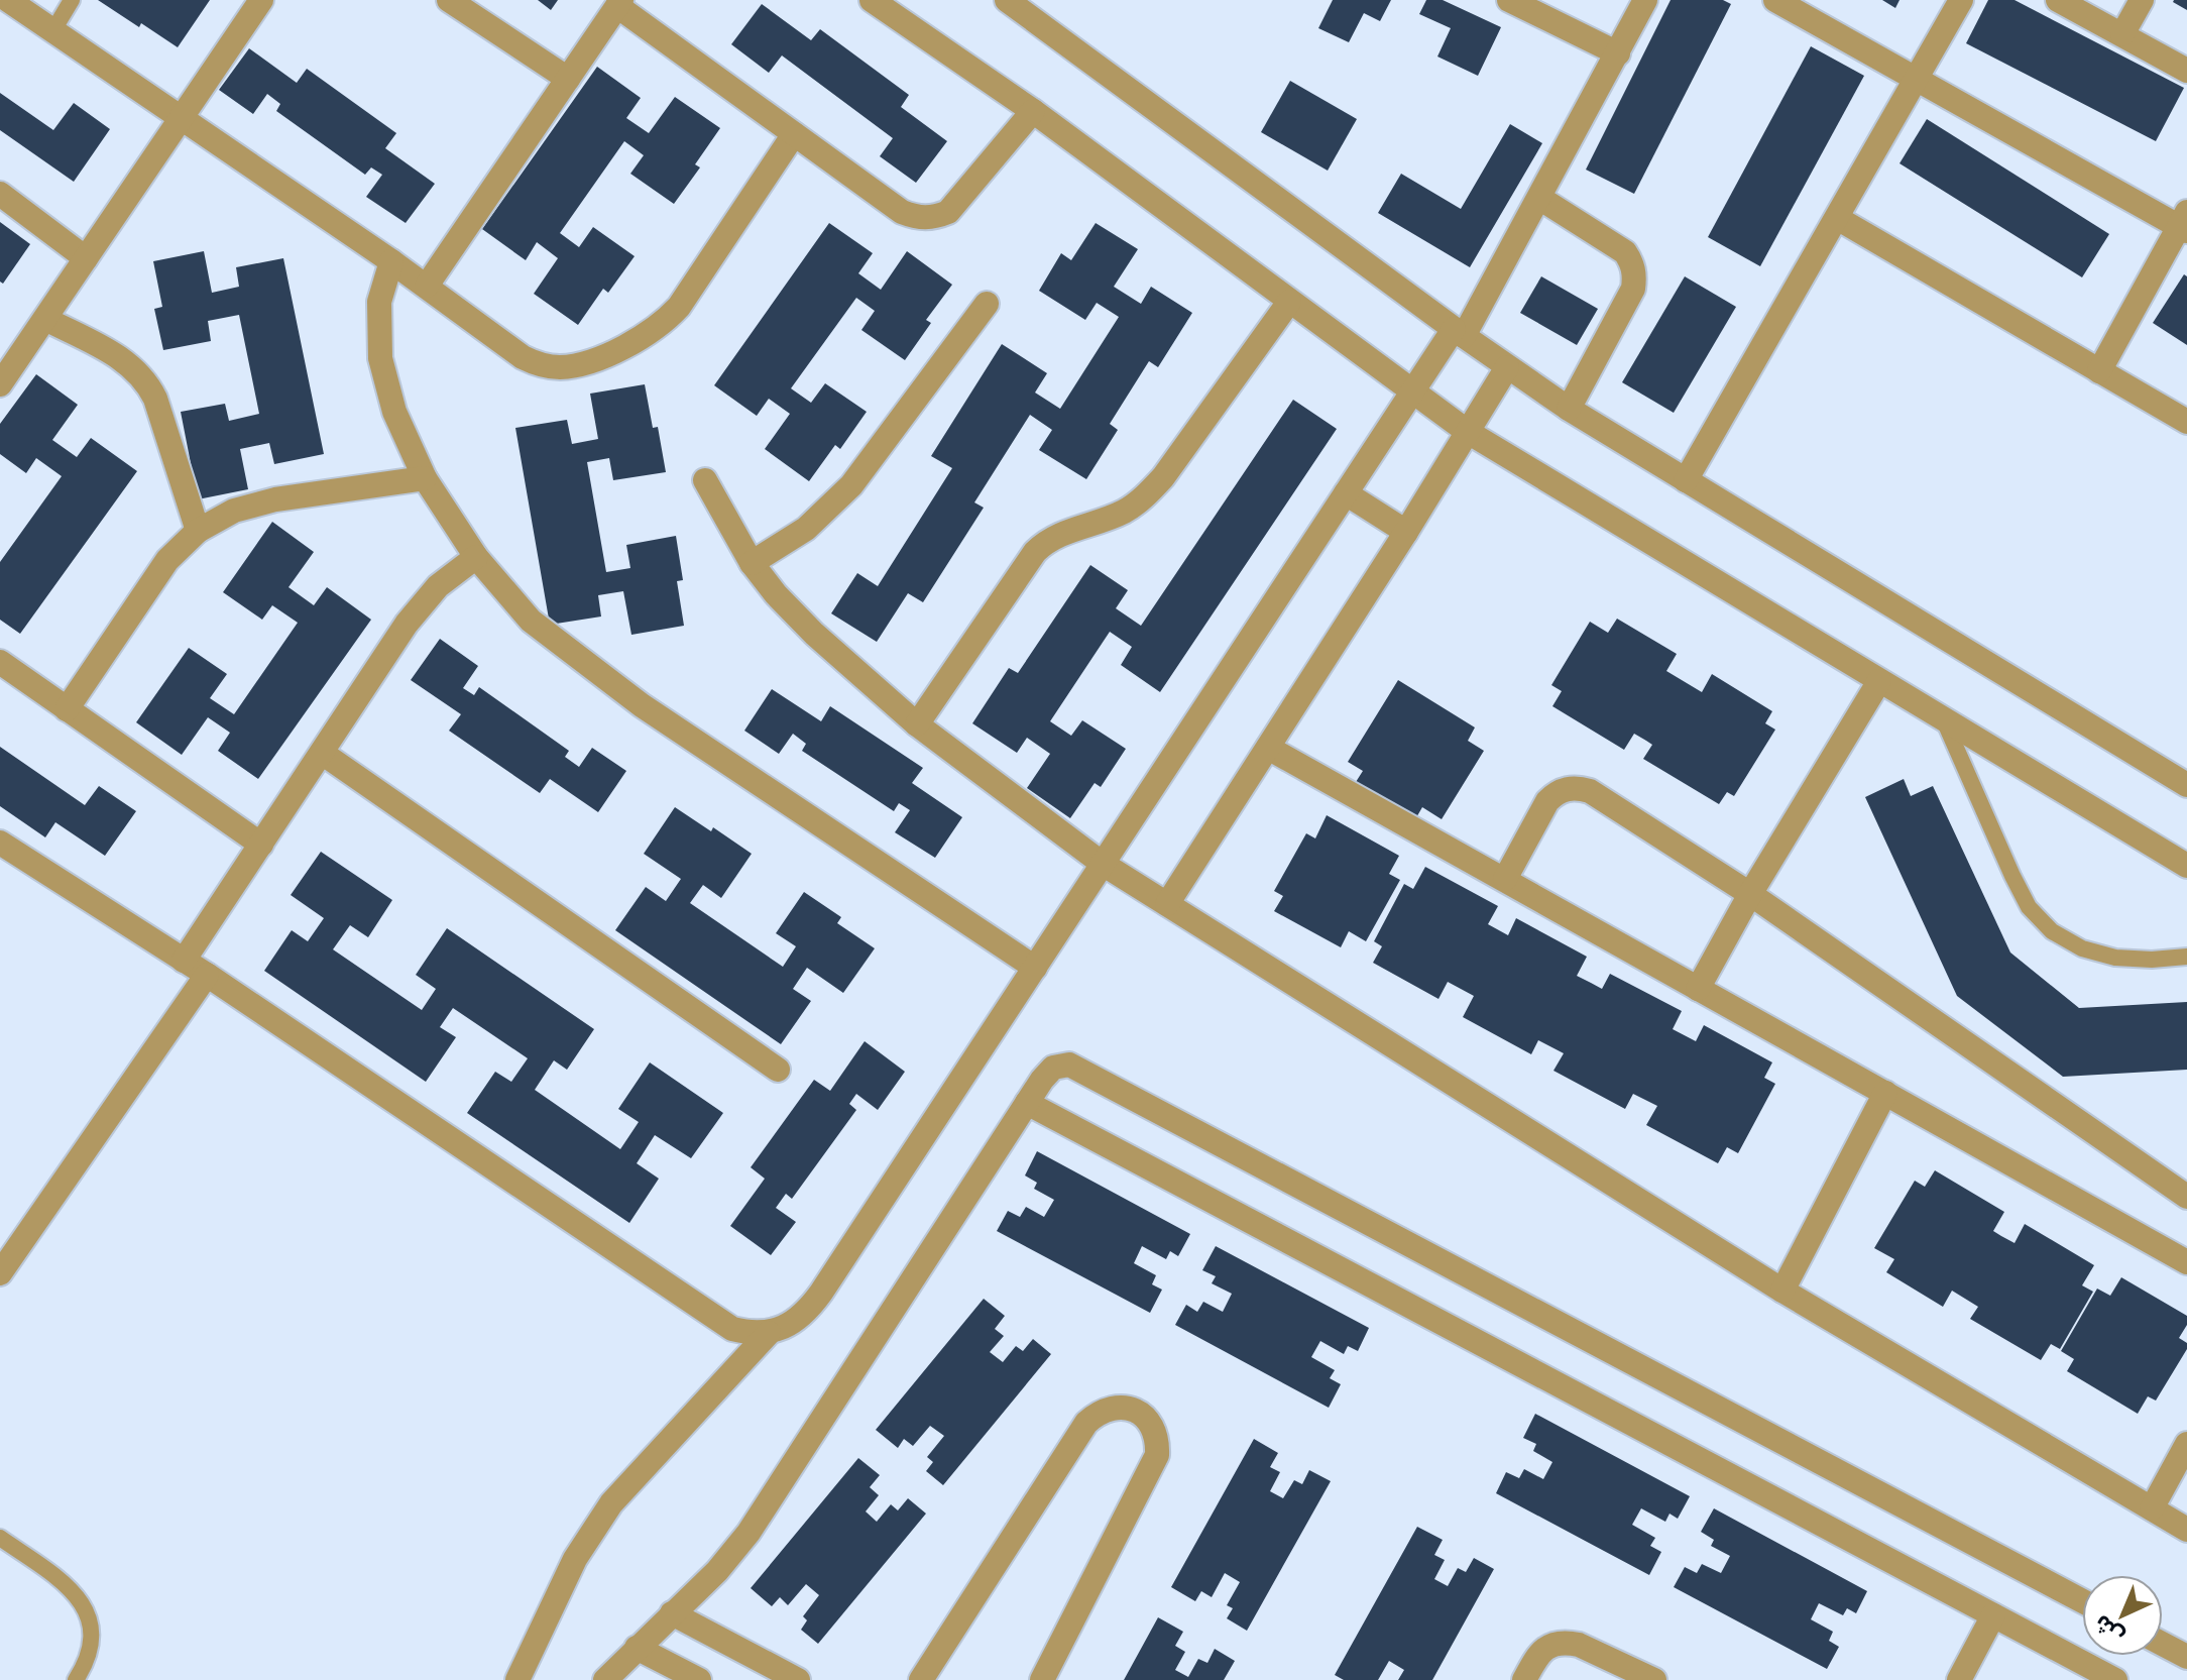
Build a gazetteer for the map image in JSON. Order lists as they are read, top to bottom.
{
  "north": "bottom left"
}
